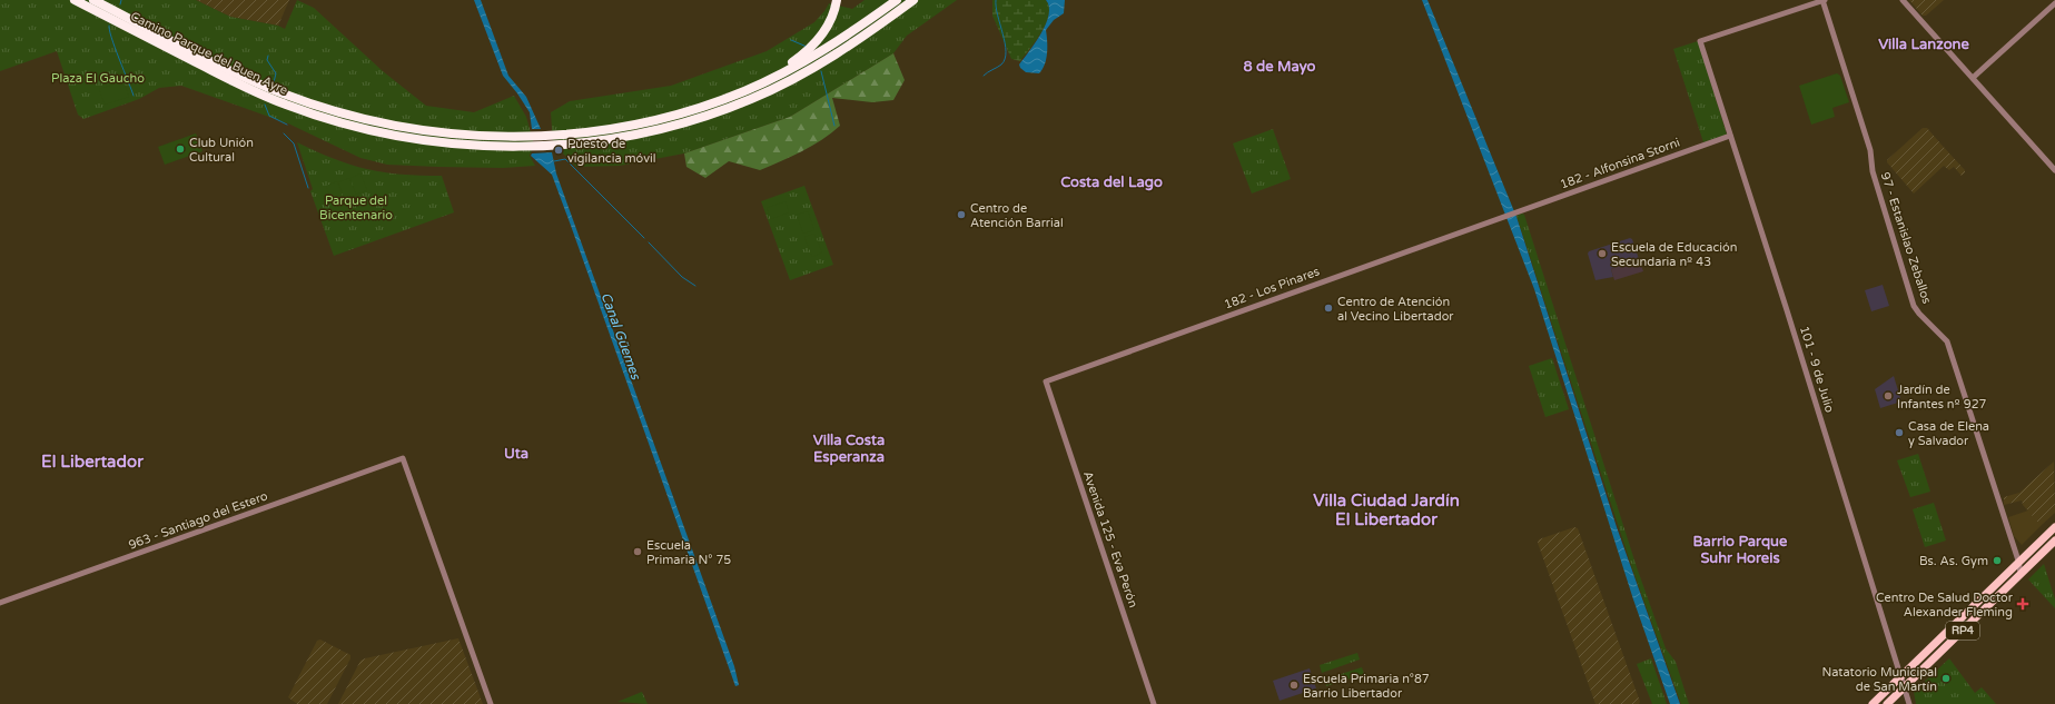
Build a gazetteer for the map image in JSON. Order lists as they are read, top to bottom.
{
  "streets": {
    "highway": ["Camino Parque del Buen Ayre"],
    "main road": ["RP4"],
    "street": [
      "182 - Alfonsina Storni",
      "97 - Estanislao Zeballos",
      "182 - Los Pinares",
      "101 - 9 de Julio",
      "963 - Santiago del Estero",
      "Avenida 125 - Eva Perón"
    ]
  },
  "crossings": [
    ["182 - Alfonsina Storni", "182 - Los Pinares"],
    ["182 - Alfonsina Storni", "101 - 9 de Julio"],
    ["97 - Estanislao Zeballos", "101 - 9 de Julio"],
    ["97 - Estanislao Zeballos", "RP4"],
    ["182 - Los Pinares", "Avenida 125 - Eva Perón"],
    ["101 - 9 de Julio", "RP4"]
  ],
  "districts": [
    "Villa Lanzone",
    "8 de Mayo",
    "Costa del Lago",
    "Villa Costa Esperanza",
    "Uta",
    "El Libertador",
    "Villa Ciudad Jardín El Libertador",
    "Barrio Parque Suhr Horeis"
  ],
  "water": ["Canal Güemes"],
  "parks": ["Plaza El Gaucho", "Parque del Bicentenario"],
  "places": {
    "other": [
      "Club Unión Cultural",
      "Puesto de vigilancia móvil",
      "Centro de Atención Barrial",
      "Escuela de Educación Secundaria nº 43",
      "Centro de Atención al Vecino Libertador",
      "Jardín de Infantes nº 927",
      "Casa de Elena y Salvador",
      "Escuela Primaria N° 75",
      "Bs. As. Gym",
      "Natatorio Municipal de San Martín",
      "Escuela Primaria n°87 Barrio Libertador"
    ],
    "health": ["Centro De Salud Doctor Alexander Fleming"]
  }
}
